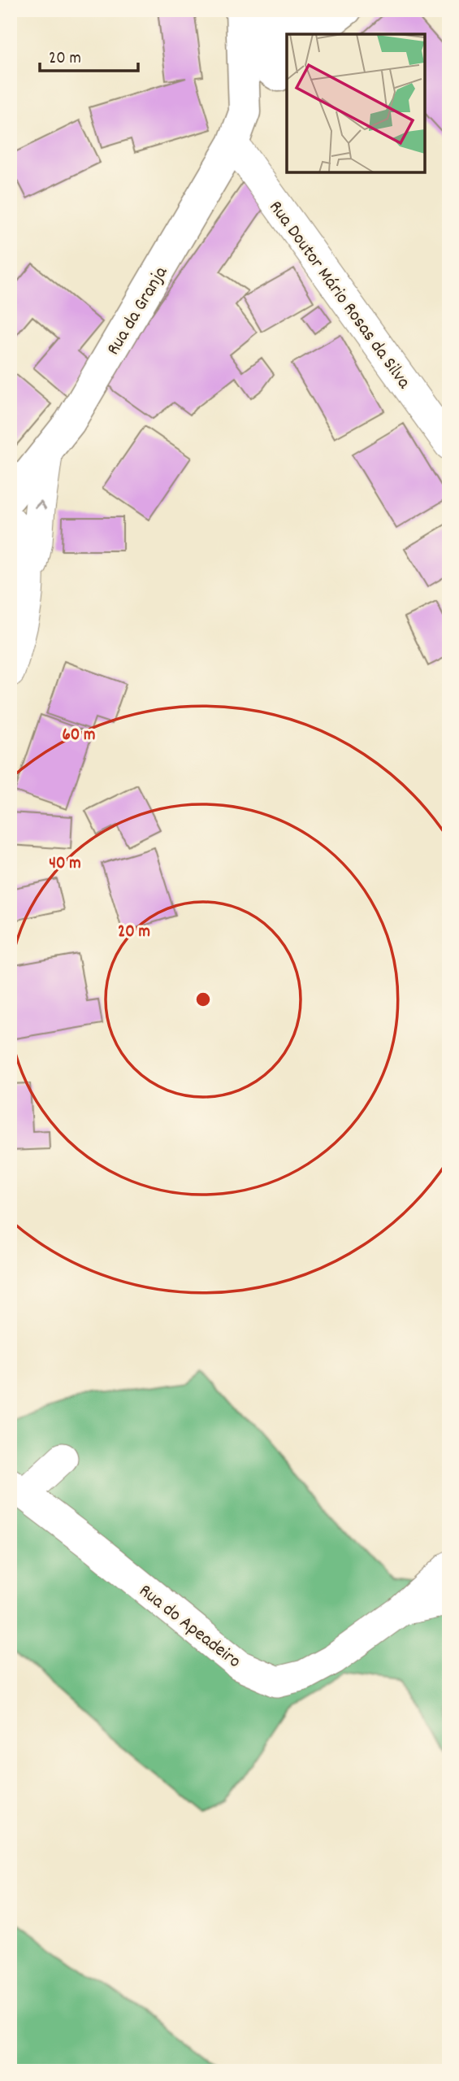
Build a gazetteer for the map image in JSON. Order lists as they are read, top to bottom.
{
  "streets": {
    "street": ["Rua Doutor Mário Rosas da Silva", "Rua da Granja", "Rua do Apeadeiro"]
  },
  "crossings": [
    ["Rua Doutor Mário Rosas da Silva", "Rua da Granja"]
  ],
  "scale_bar": "20 m",
  "rings": ["60 m", "40 m", "20 m"]
}
